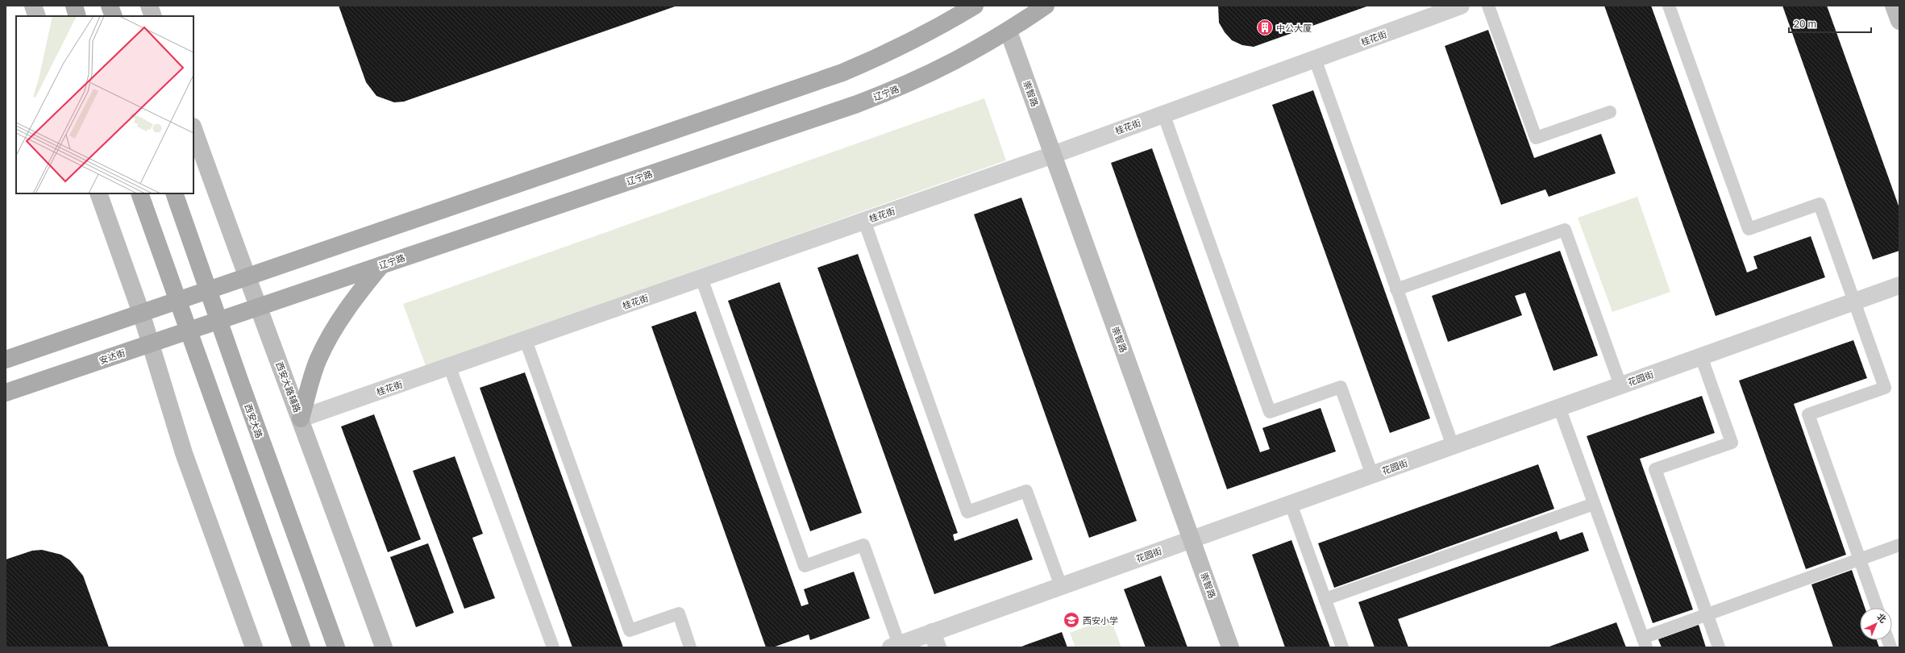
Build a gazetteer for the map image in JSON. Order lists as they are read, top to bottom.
{
  "streets": {
    "main road": ["辽宁路", "安达街", "西安大路"],
    "street": [
      "桂花街",
      "崇智路",
      "花园街",
      "西安大路辅路"
    ]
  },
  "crossings": [
    ["桂花街", "崇智路"],
    ["桂花街", "西安大路辅路"],
    ["辽宁路", "崇智路"],
    ["辽宁路", "安达街"],
    ["辽宁路", "西安大路辅路"],
    ["辽宁路", "西安大路"],
    ["崇智路", "花园街"],
    ["安达街", "西安大路"]
  ],
  "places": {
    "building": ["中公大厦"],
    "school or university": ["西安小学"]
  },
  "scale_bar": "20 m",
  "north": "top right"
}
